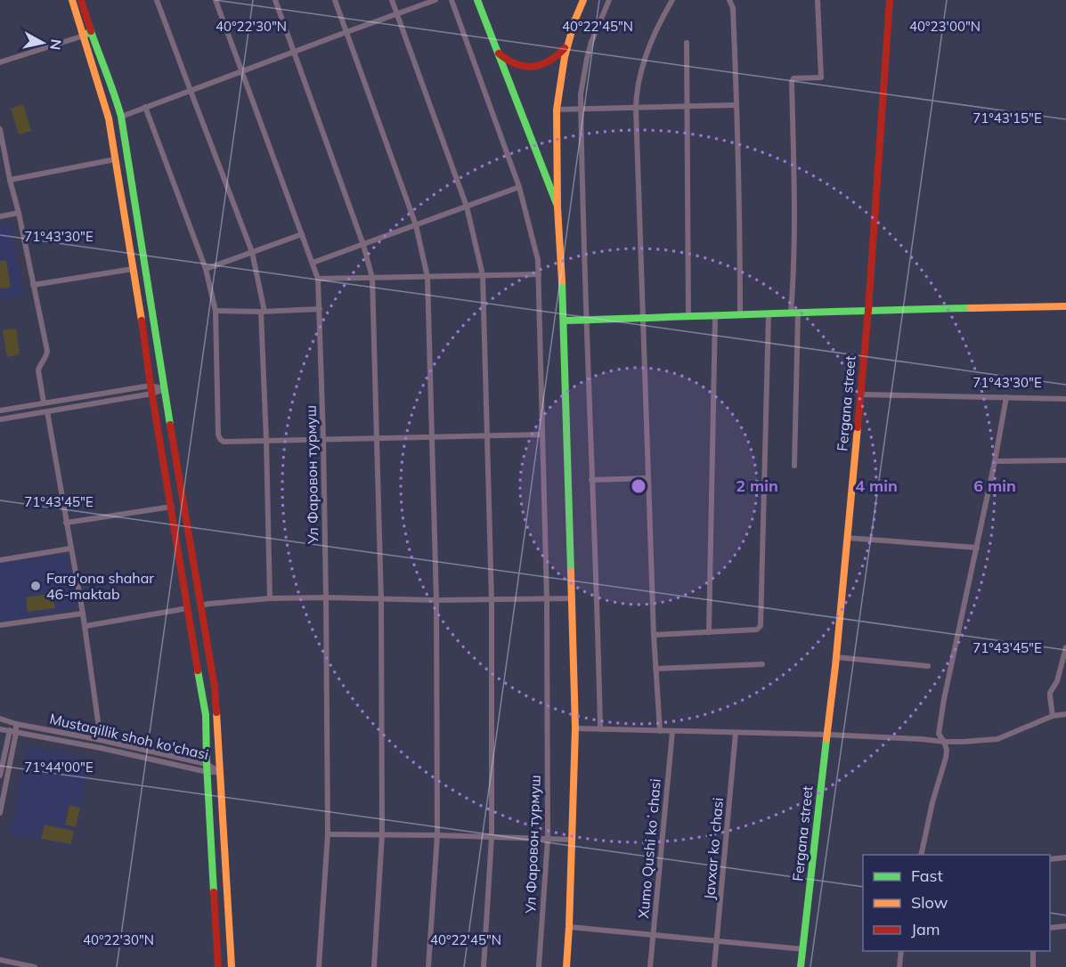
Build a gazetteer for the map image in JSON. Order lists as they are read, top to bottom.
{
  "streets": {
    "street": [
      "Fergana street",
      "Ул Фаровон турмуш",
      "Mustaqillik shoh ko'chasi",
      "Xumo Qushi koʻchasi",
      "Javxar koʻchasi"
    ]
  },
  "places": ["Farg'ona shahar 46-maktab"],
  "legend": ["Fast", "Slow", "Jam"],
  "north": "right",
  "coordinates": [
    "40°22'30\"N",
    "40°22'45\"N",
    "40°23'00\"N",
    "71°43'15\"E",
    "71°43'30\"E",
    "71°43'45\"E",
    "71°44'00\"E"
  ],
  "rings": ["2 min", "4 min", "6 min"]
}
